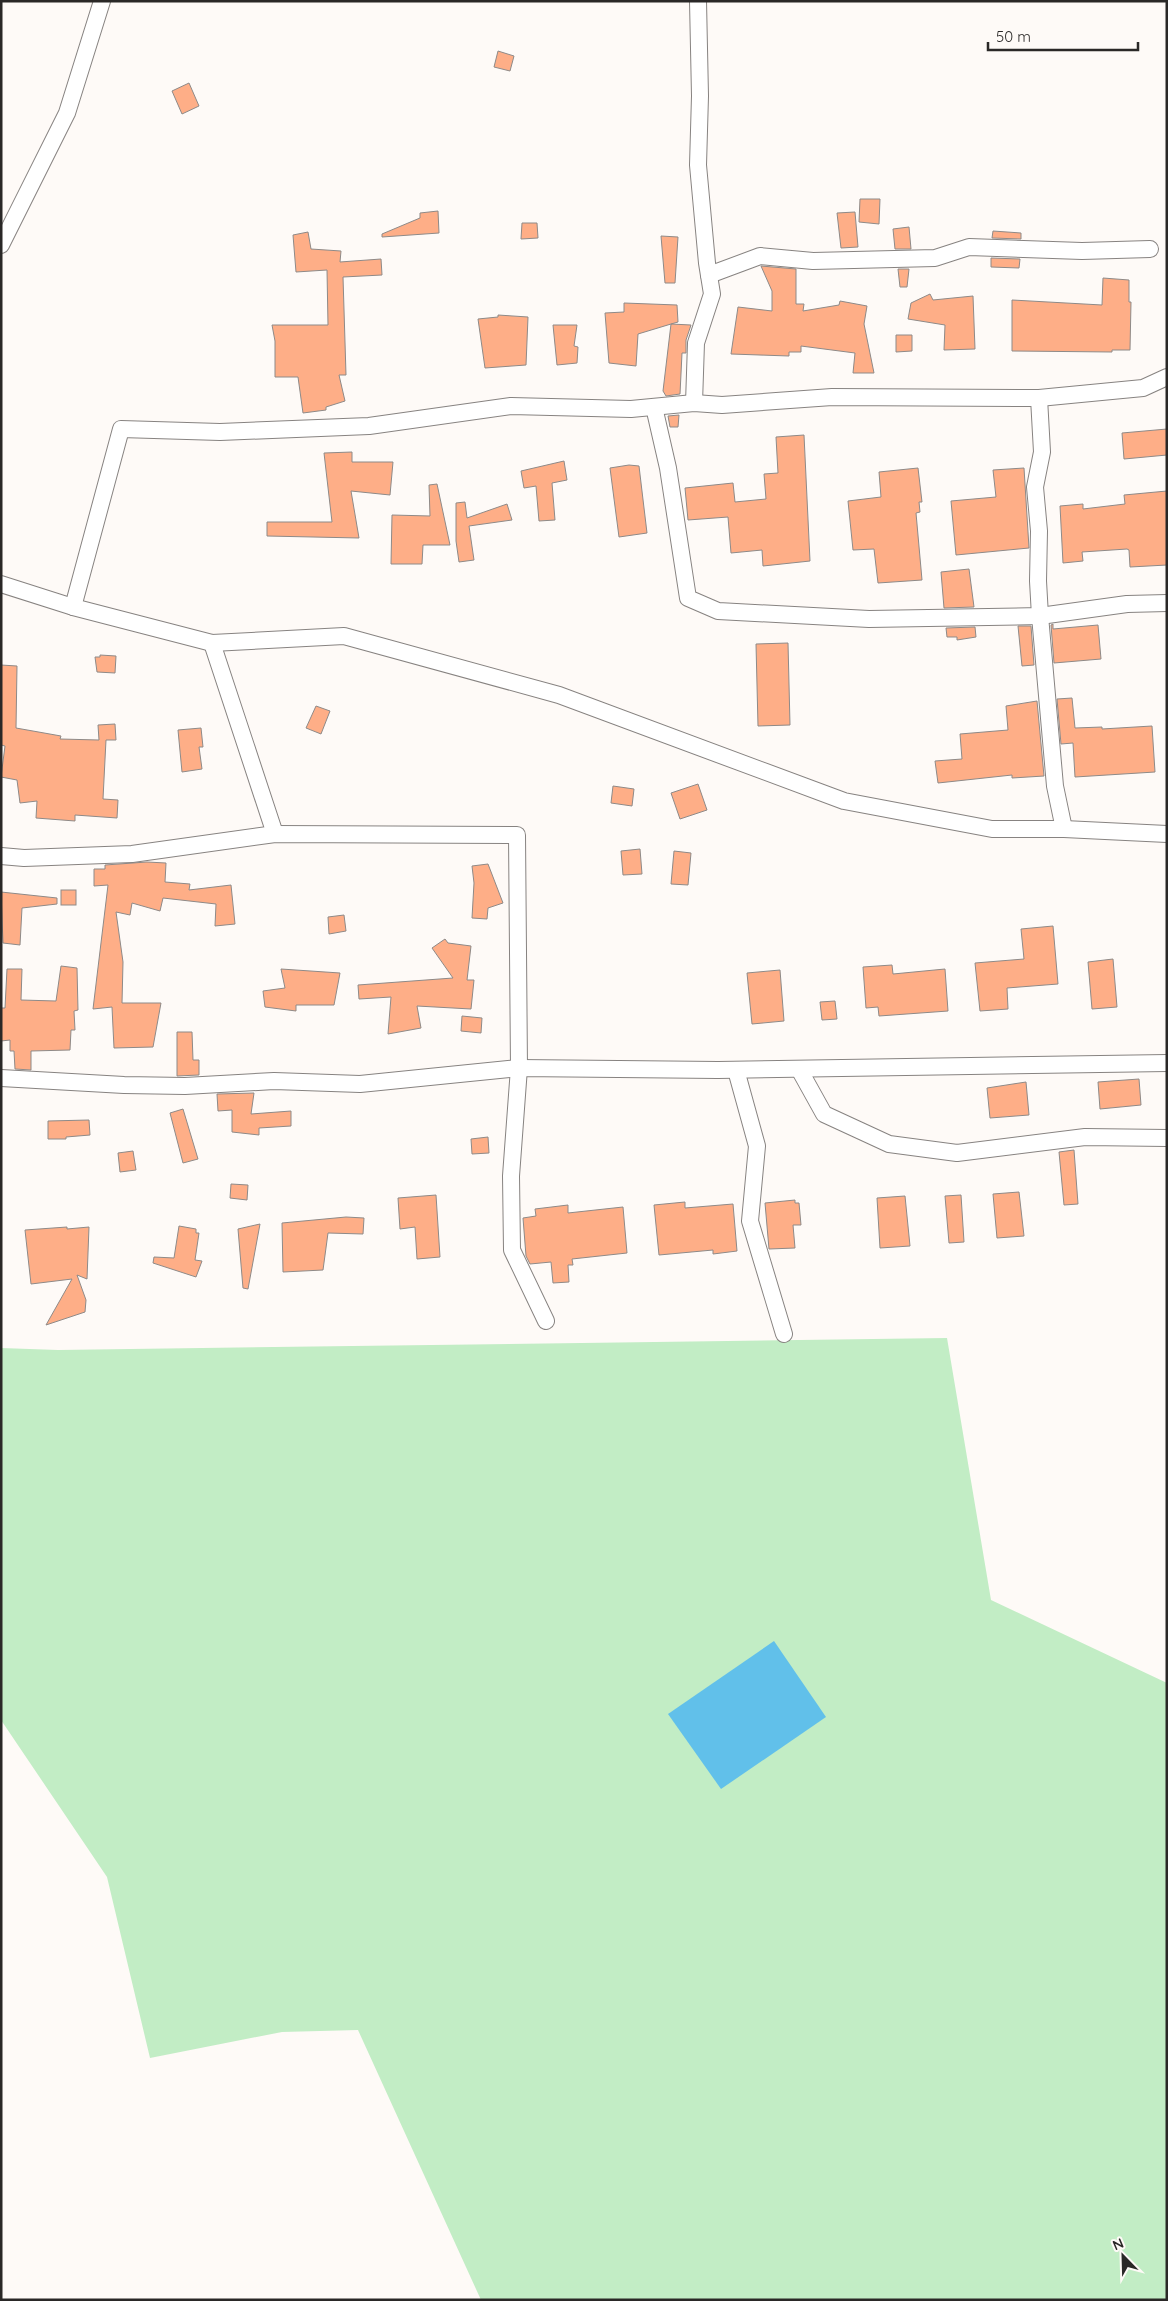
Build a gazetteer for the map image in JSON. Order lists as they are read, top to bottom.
{
  "scale_bar": "50 m",
  "north": "top left"
}
